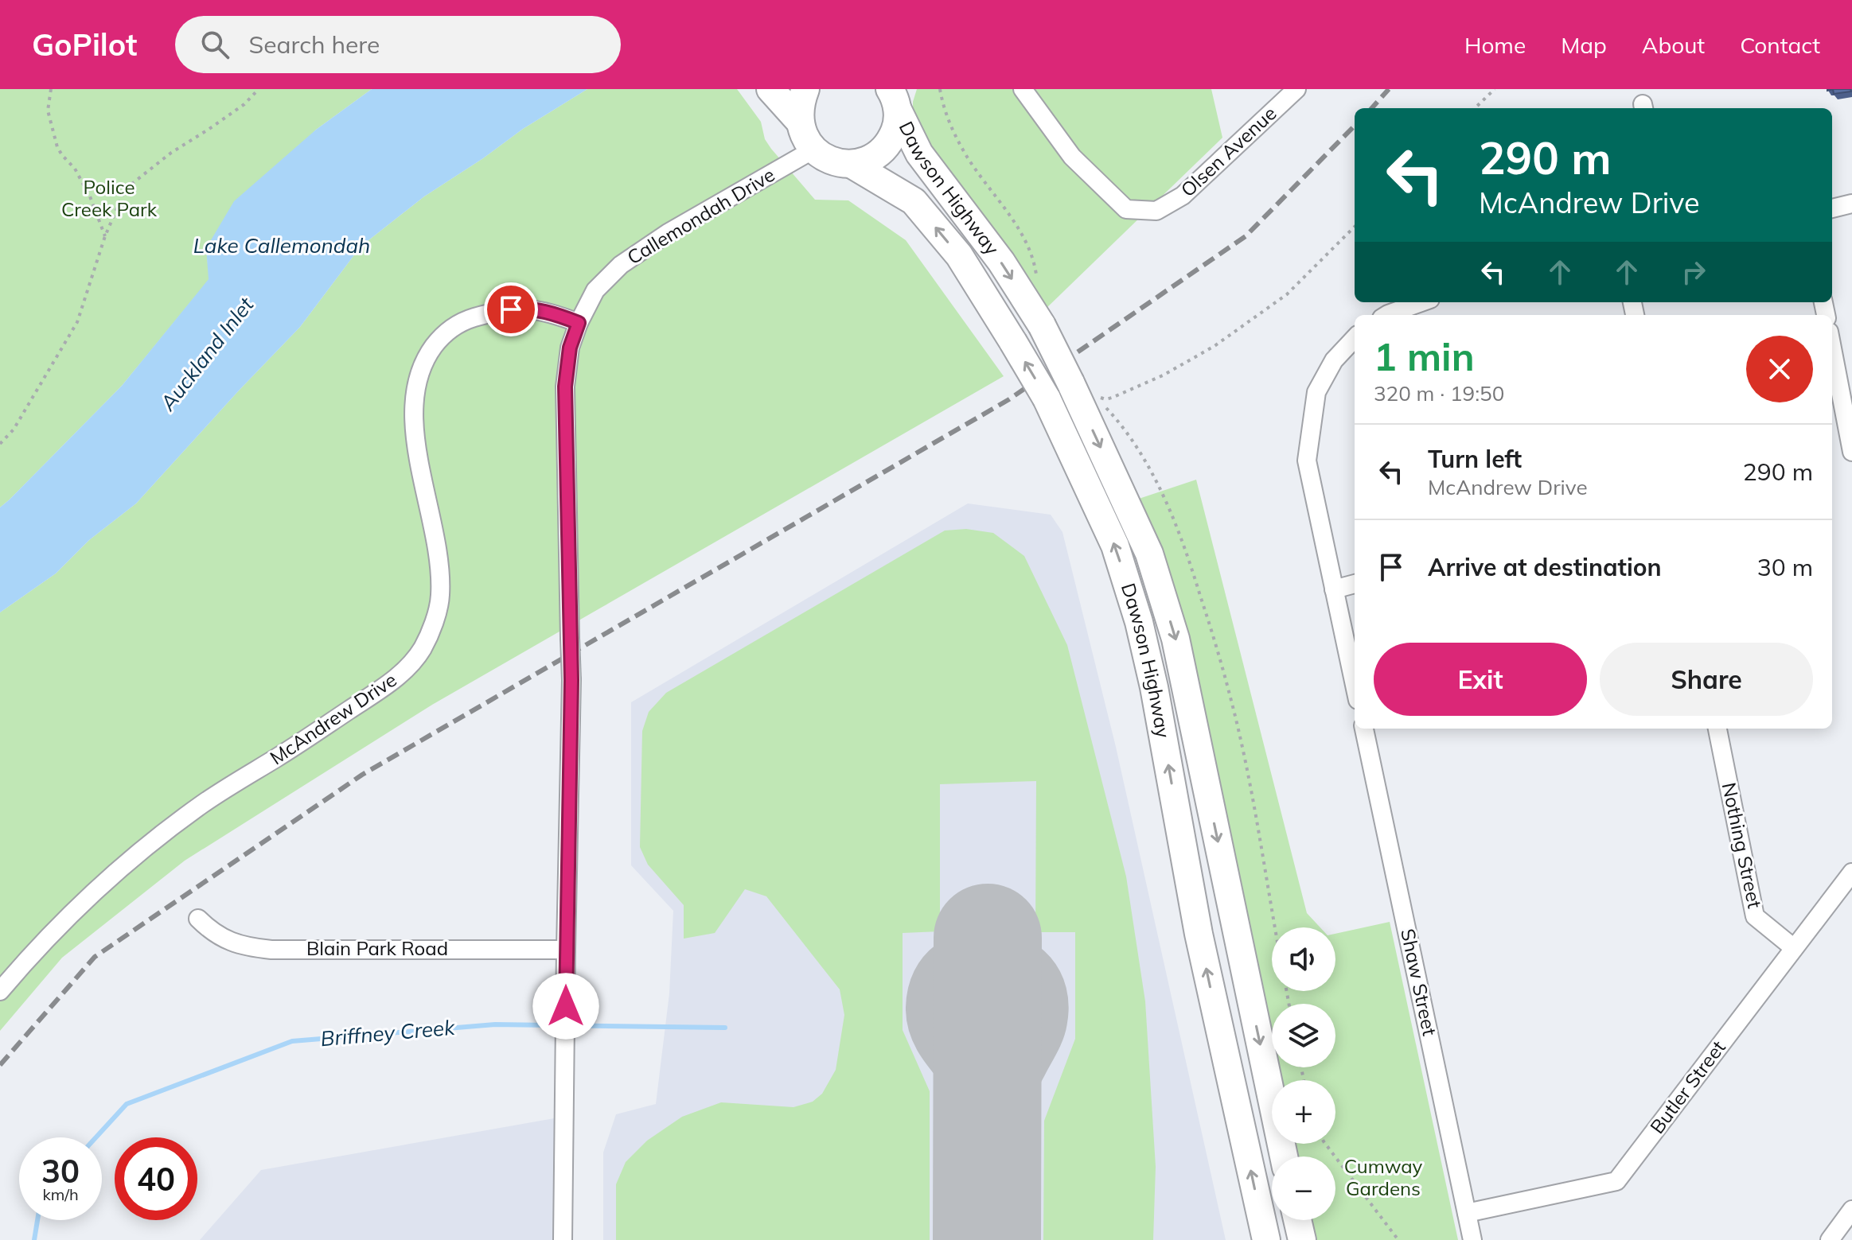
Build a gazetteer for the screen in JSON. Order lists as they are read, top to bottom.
{
  "streets": {
    "highway": ["Dawson Highway"],
    "street": [
      "Olsen Avenue",
      "Callemondah Drive",
      "McAndrew Drive",
      "Nothing Street",
      "Blain Park Road",
      "Shaw Street",
      "Butler Street"
    ]
  },
  "crossings": [
    ["Dawson Highway", "Callemondah Drive"],
    ["Callemondah Drive", "McAndrew Drive"],
    ["Callemondah Drive", "Blain Park Road"],
    ["Nothing Street", "Butler Street"],
    ["Shaw Street", "Butler Street"]
  ],
  "water": ["Lake Callemondah", "Auckland Inlet", "Briffney Creek"],
  "parks": ["Police Creek Park", "Cumway Gardens"],
  "page": {
    "header": "GoPilot",
    "search": "Search here",
    "nav": [
      "Home",
      "Map",
      "About",
      "Contact"
    ],
    "turn": ["290 m", "McAndrew Drive"],
    "heading": ["1 min", "320 m · 19:50"],
    "list": [
      {
        "name": "Turn left",
        "note": "McAndrew Drive",
        "value": "290 m"
      },
      {
        "name": "Arrive at destination",
        "value": "30 m"
      }
    ],
    "buttons": ["Exit", "Share"],
    "map_buttons": ["+", "−"],
    "speed": "30 km/h",
    "limit": "40"
  }
}
